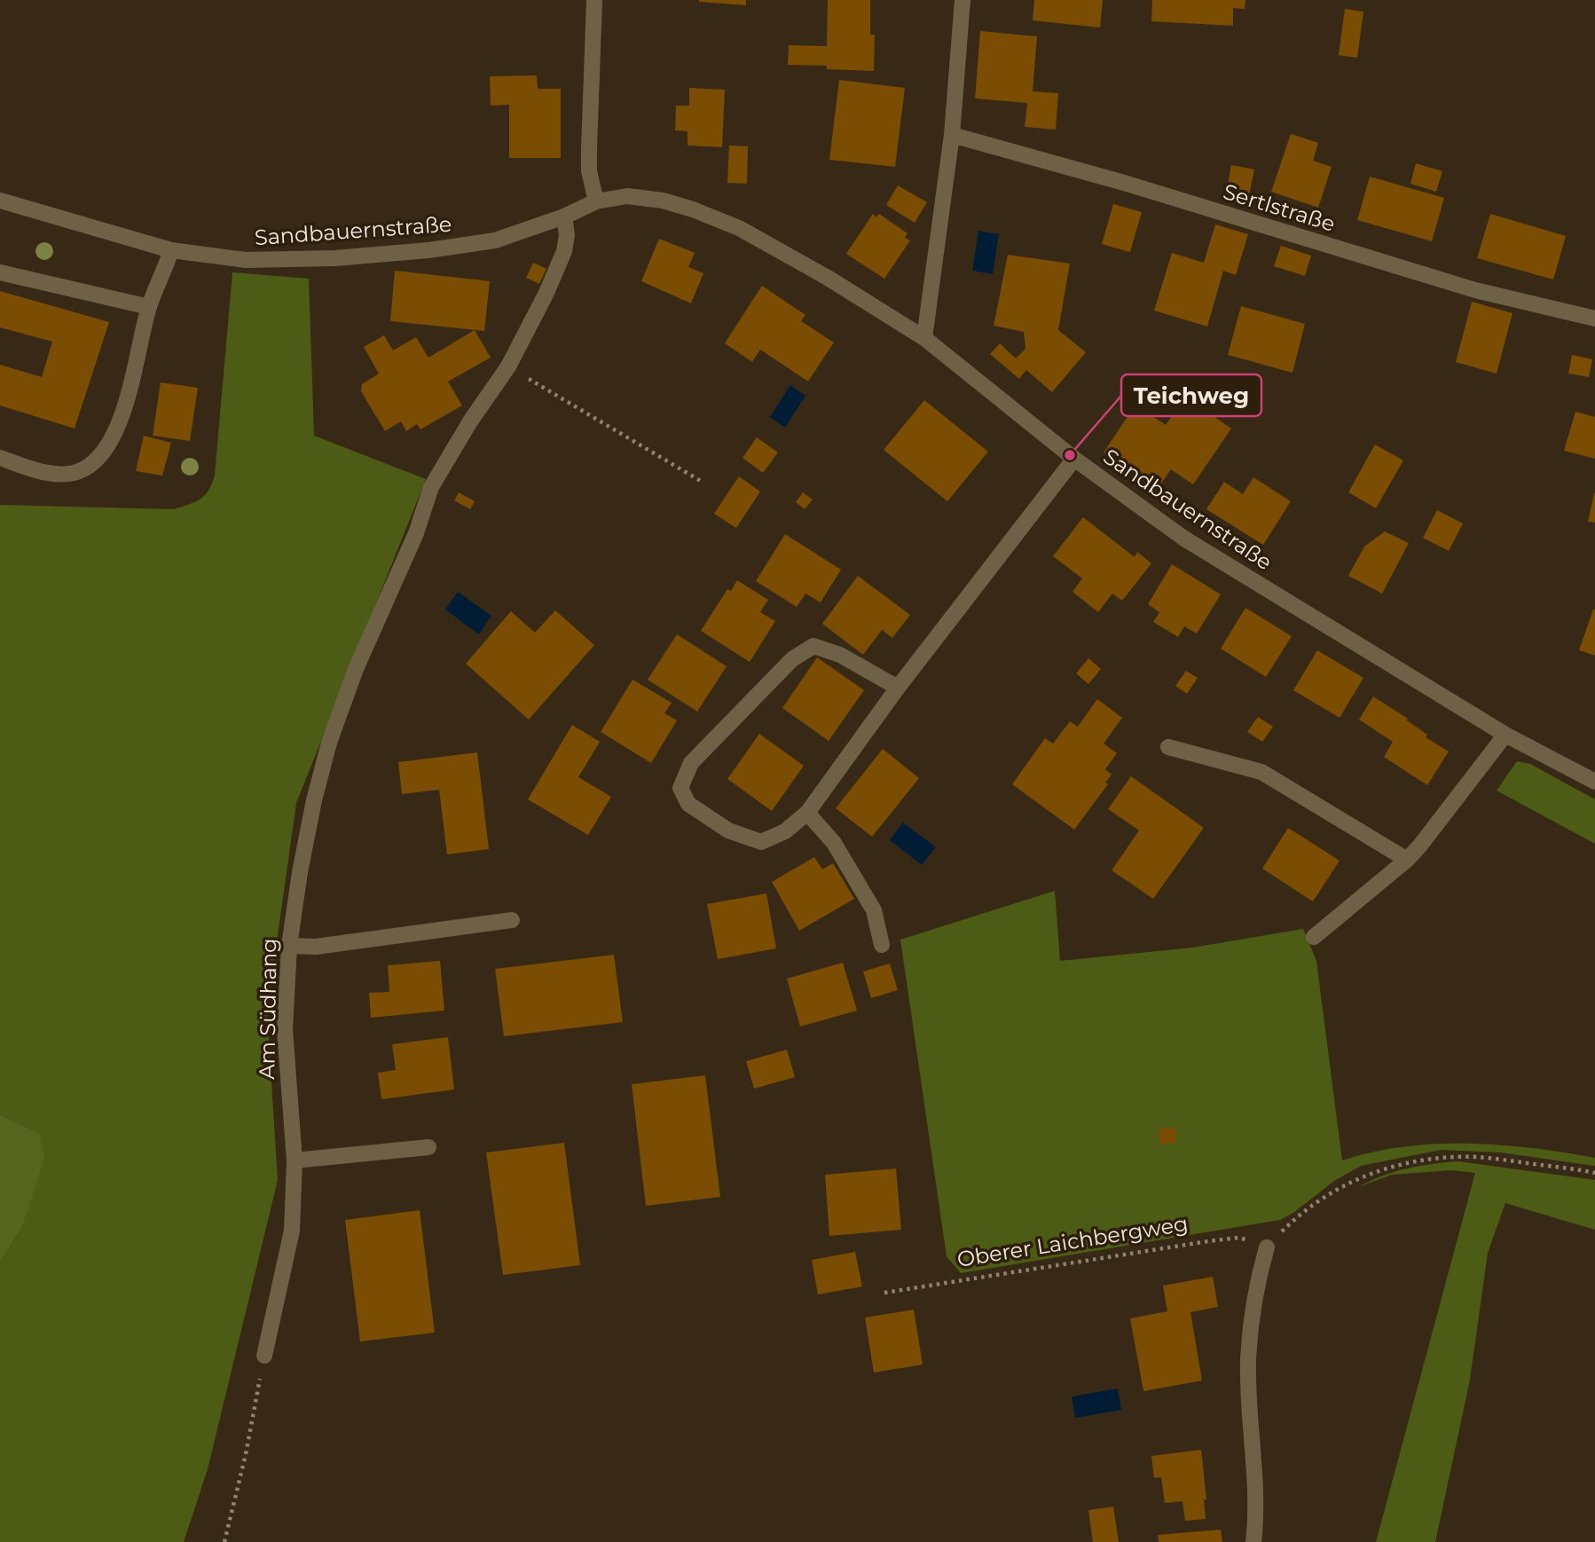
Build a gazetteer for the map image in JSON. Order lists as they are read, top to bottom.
{
  "streets": {
    "street": ["Sertlstraße", "Sandbauernstraße", "Am Südhang"],
    "path": ["Oberer Laichbergweg"]
  },
  "places": ["Teichweg"]
}
